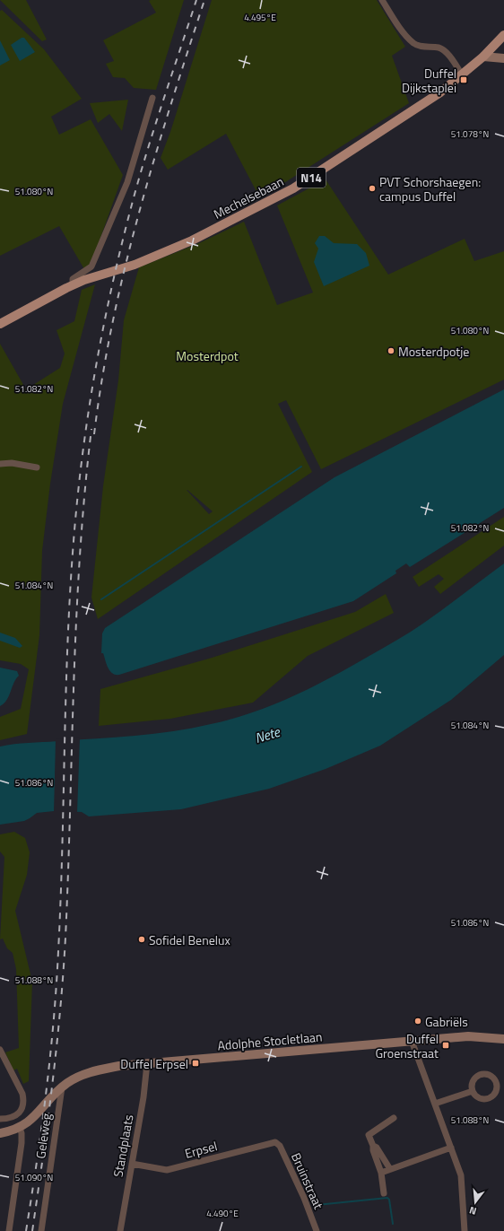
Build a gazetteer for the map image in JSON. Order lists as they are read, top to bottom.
{
  "streets": {
    "main road": ["N14", "Mechelsebaan"],
    "street": [
      "Adolphe Stocletlaan",
      "Geleweg",
      "Standplaats",
      "Erpsel",
      "Bruinstraat"
    ]
  },
  "crossings": [
    ["Adolphe Stocletlaan", "Geleweg"],
    ["Adolphe Stocletlaan", "Standplaats"],
    ["Standplaats", "Erpsel"],
    ["Erpsel", "Bruinstraat"]
  ],
  "water": ["Nete"],
  "parks": ["Mosterdpot"],
  "places": {
    "transit": ["Duffel Dijkstaplei", "Duffel Groenstraat", "Duffel Erpsel"],
    "other": [
      "PVT Schorshaegen: campus Duffel",
      "Mosterdpotje",
      "Sofidel Benelux",
      "Gabriëls"
    ]
  },
  "north": "bottom",
  "coordinates": [
    "4.495°E",
    "51.078°N",
    "51.080°N",
    "51.082°N",
    "51.084°N",
    "51.086°N",
    "51.088°N",
    "51.090°N",
    "4.490°E"
  ]
}
